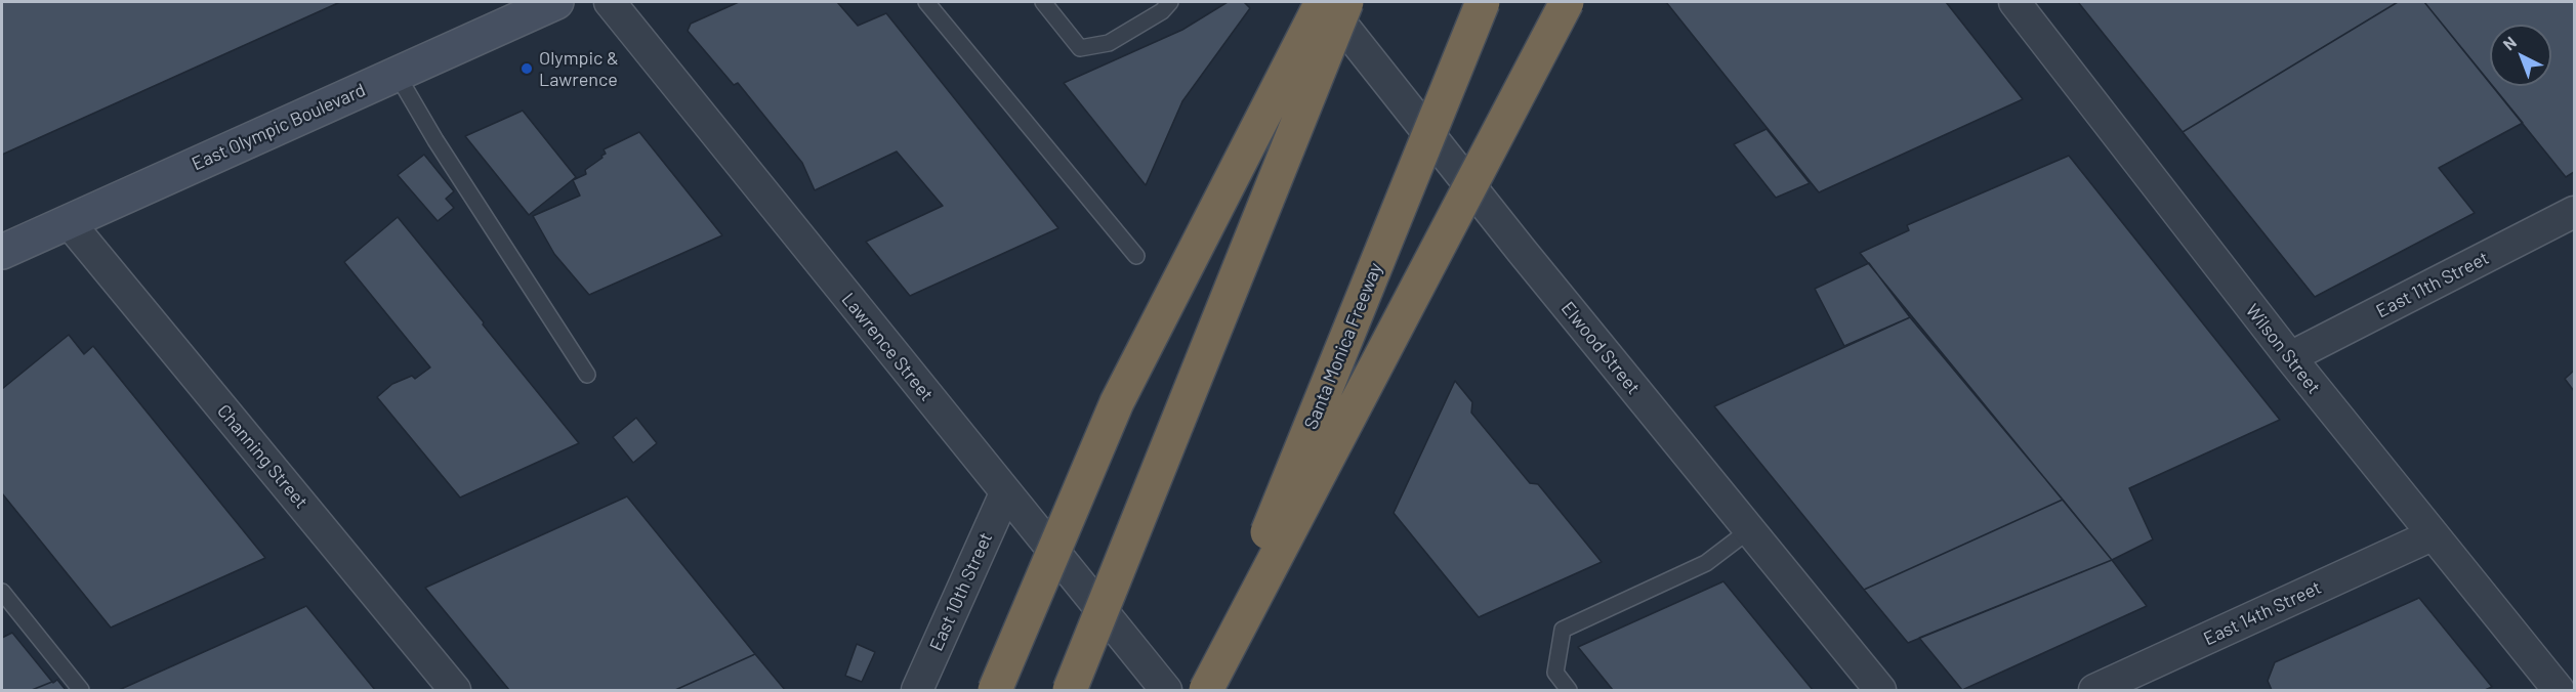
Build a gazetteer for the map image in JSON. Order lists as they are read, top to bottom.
{
  "streets": {
    "highway": ["Santa Monica Freeway"],
    "main road": ["East Olympic Boulevard"],
    "street": [
      "East 11th Street",
      "Lawrence Street",
      "Elwood Street",
      "Wilson Street",
      "Channing Street",
      "East 10th Street",
      "East 14th Street"
    ]
  },
  "crossings": [
    ["East Olympic Boulevard", "Channing Street"],
    ["East 11th Street", "Wilson Street"],
    ["Lawrence Street", "East 10th Street"],
    ["Wilson Street", "East 14th Street"]
  ],
  "places": ["Olympic & Lawrence"],
  "north": "top left"
}
